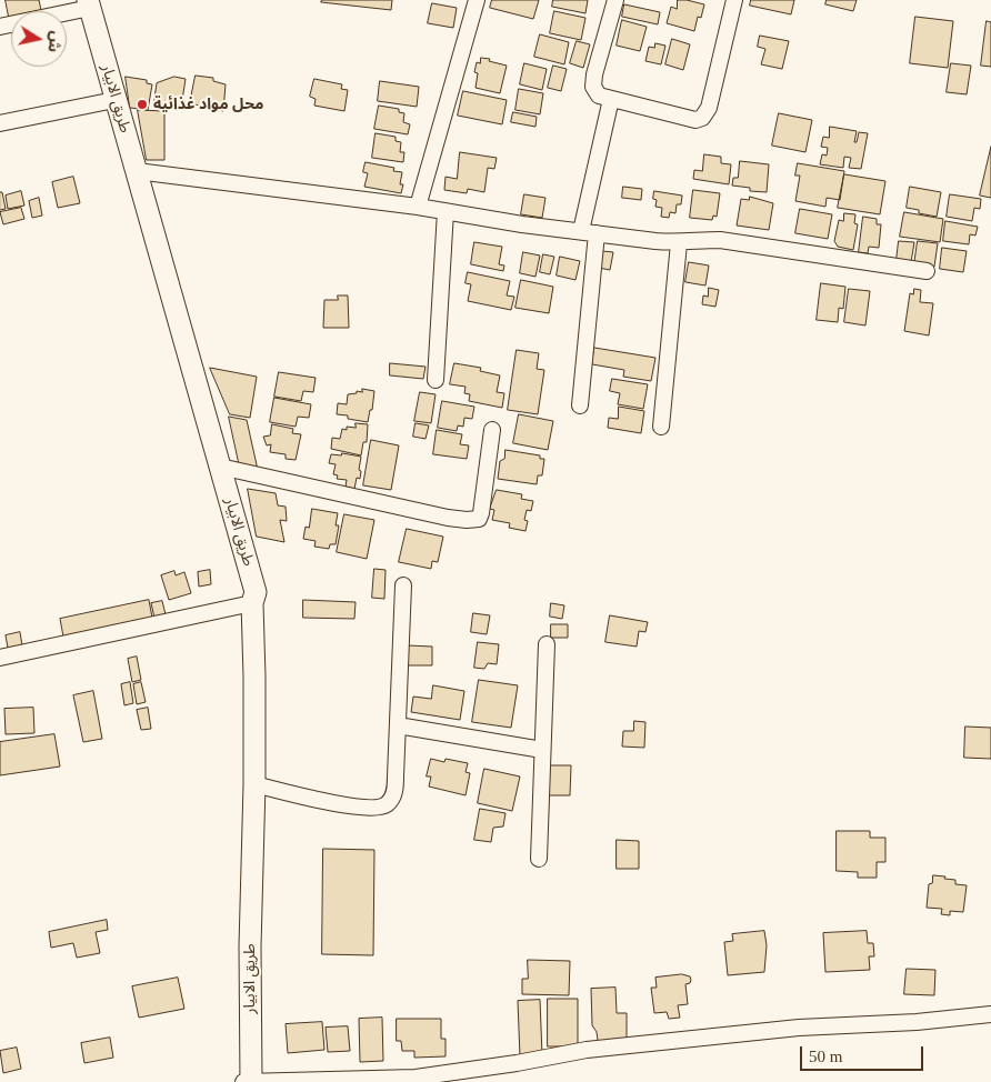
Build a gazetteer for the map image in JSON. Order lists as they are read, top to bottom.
{
  "streets": {
    "main road": ["طريق الابيار"]
  },
  "places": ["محل مواد غذائية"],
  "scale_bar": "50 m",
  "north": "right"
}
